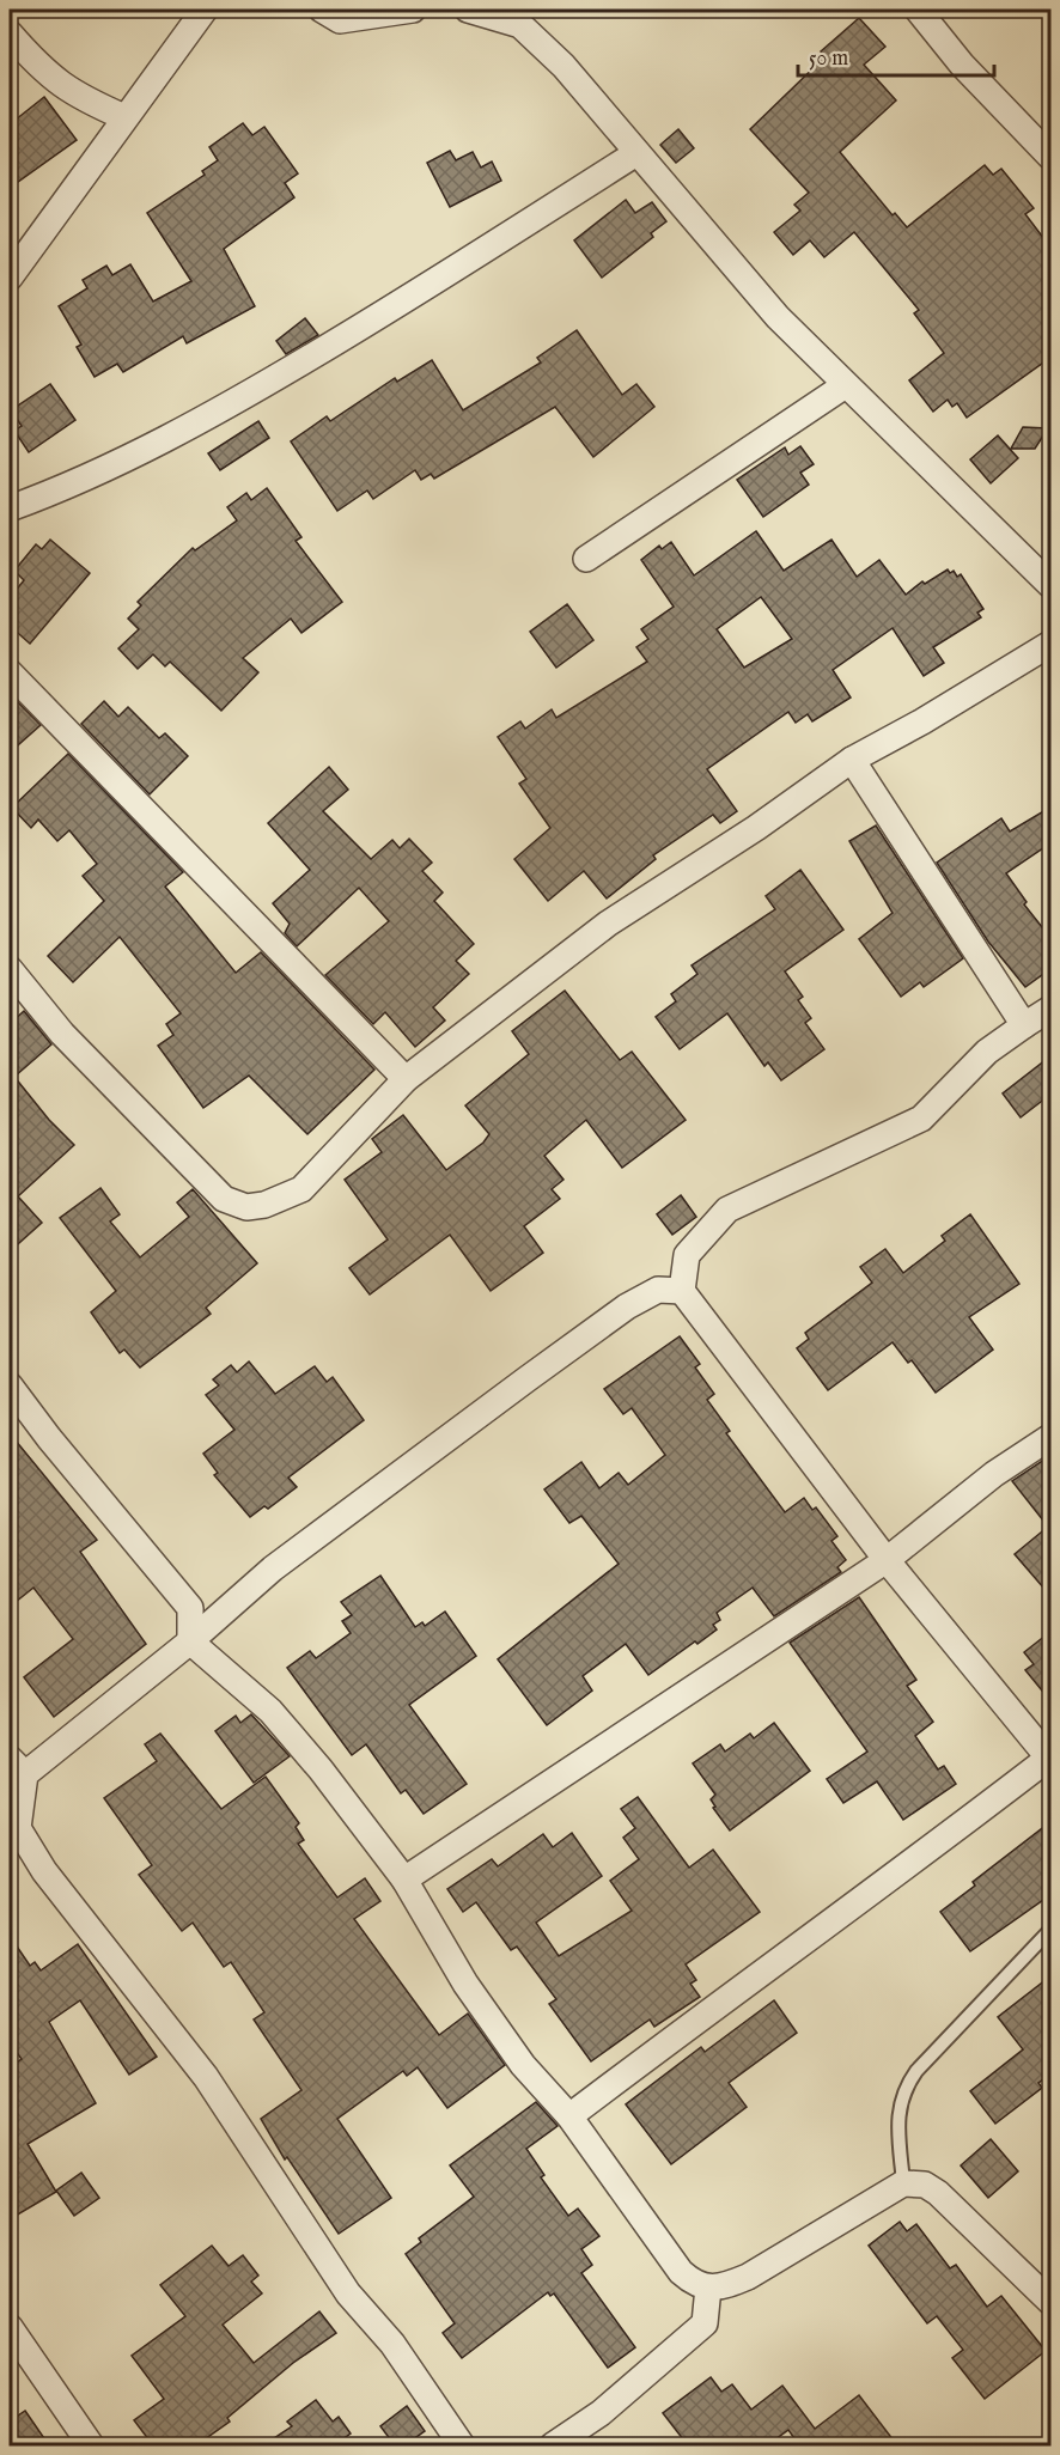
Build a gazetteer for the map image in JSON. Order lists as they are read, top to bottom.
{
  "scale_bar": "50 m"
}
